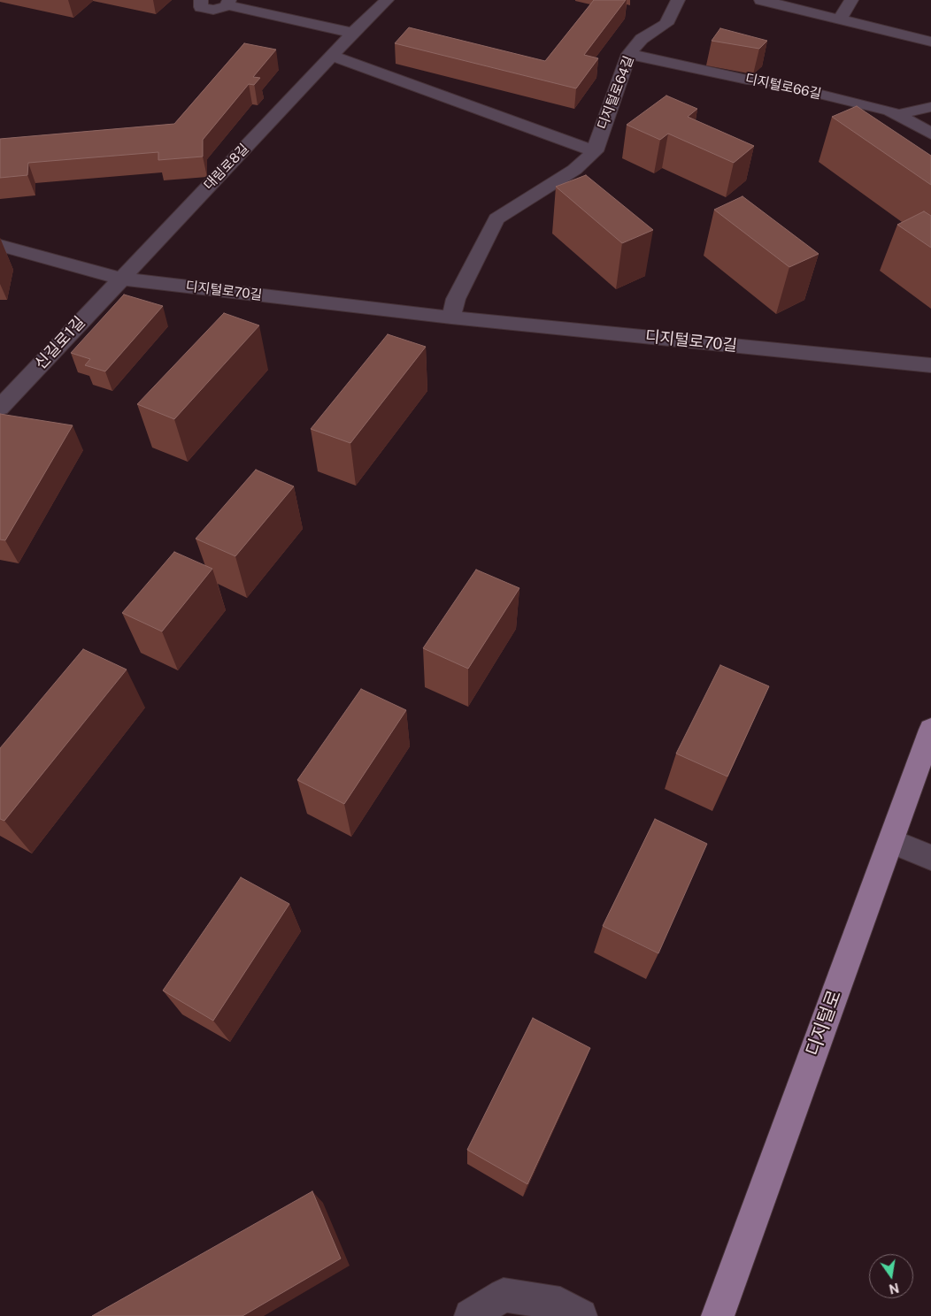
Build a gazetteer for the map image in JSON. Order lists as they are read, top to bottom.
{
  "streets": {
    "main road": ["디지털로"],
    "street": [
      "디지털로66길",
      "디지털로64길",
      "대림로8길",
      "디지털로70길",
      "신길로1길"
    ]
  },
  "crossings": [
    ["디지털로66길", "디지털로64길"],
    ["대림로8길", "디지털로70길"],
    ["대림로8길", "신길로1길"],
    ["디지털로70길", "신길로1길"]
  ],
  "north": "bottom"
}
